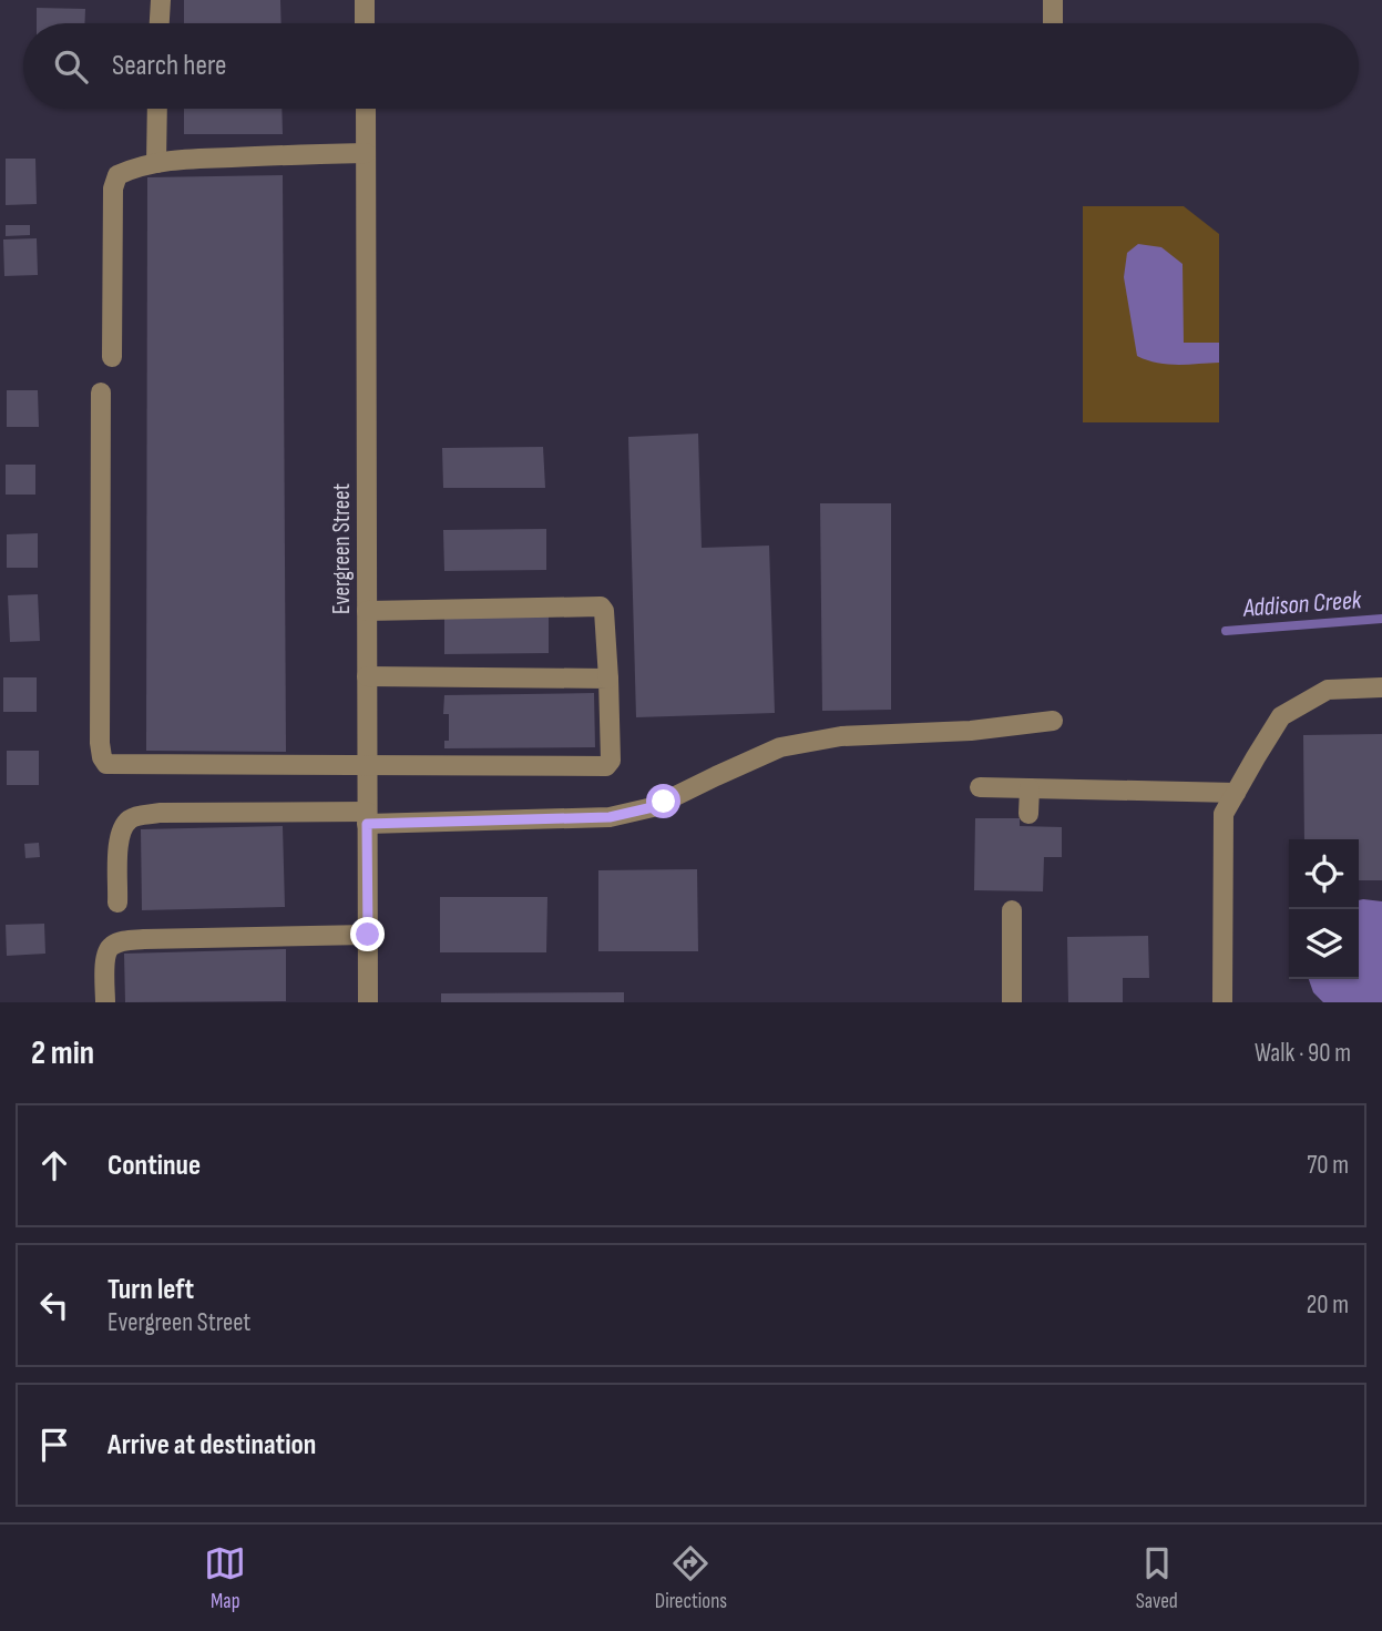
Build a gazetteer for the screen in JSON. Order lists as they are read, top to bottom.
{
  "streets": {
    "street": ["Evergreen Street"]
  },
  "water": ["Addison Creek"],
  "page": {
    "search": "Search here",
    "heading": ["2 min", "Walk · 90 m"],
    "list": [
      ["Continue", "70 m"],
      ["Turn left", "Evergreen Street", "20 m"],
      "Arrive at destination"
    ],
    "nav": ["Map", "Directions", "Saved"]
  }
}
